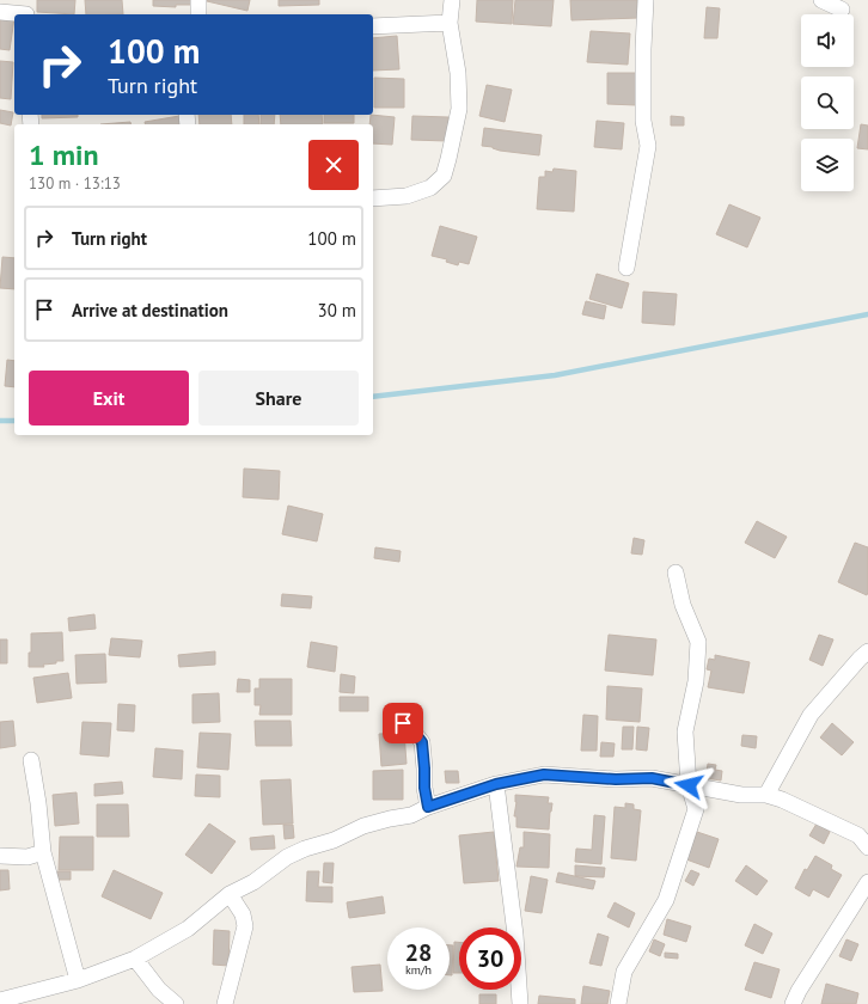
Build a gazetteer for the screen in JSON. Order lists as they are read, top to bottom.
{
  "page": {
    "turn": ["100 m", "Turn right"],
    "heading": ["1 min", "130 m · 13:13"],
    "list": [
      {
        "name": "Turn right",
        "value": "100 m"
      },
      {
        "name": "Arrive at destination",
        "value": "30 m"
      }
    ],
    "buttons": ["Exit", "Share"],
    "speed": "28 km/h",
    "limit": "30"
  }
}
